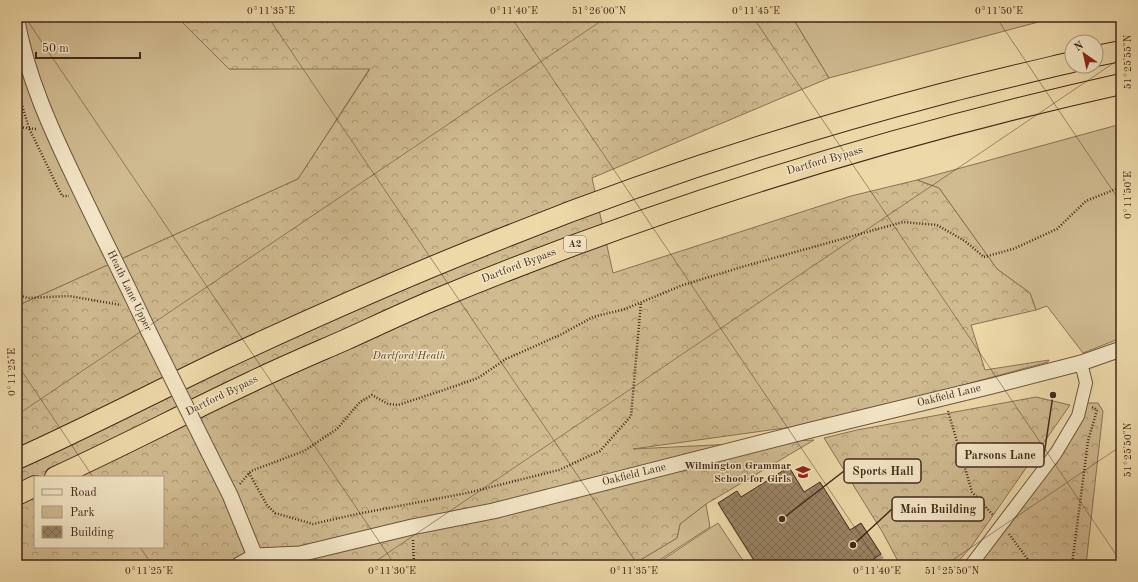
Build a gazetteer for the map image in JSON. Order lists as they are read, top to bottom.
{
  "streets": {
    "highway": ["Dartford Bypass", "A2"],
    "street": ["Heath Lane Upper", "Oakfield Lane"]
  },
  "crossings": [
    ["Heath Lane Upper", "Oakfield Lane"]
  ],
  "parks": ["Dartford Heath"],
  "places": {
    "other": ["Parsons Lane", "Sports Hall", "Main Building"],
    "school or university": ["Wilmington Grammar School for Girls"]
  },
  "legend": ["Road", "Park", "Building"],
  "scale_bar": "50 m",
  "north": "top left",
  "coordinates": [
    "0°11'35\"E",
    "0°11'40\"E",
    "51°26'00\"N",
    "0°11'45\"E",
    "0°11'50\"E",
    "51°25'55\"N",
    "0°11'25\"E",
    "51°25'50\"N",
    "0°11'30\"E"
  ]
}
